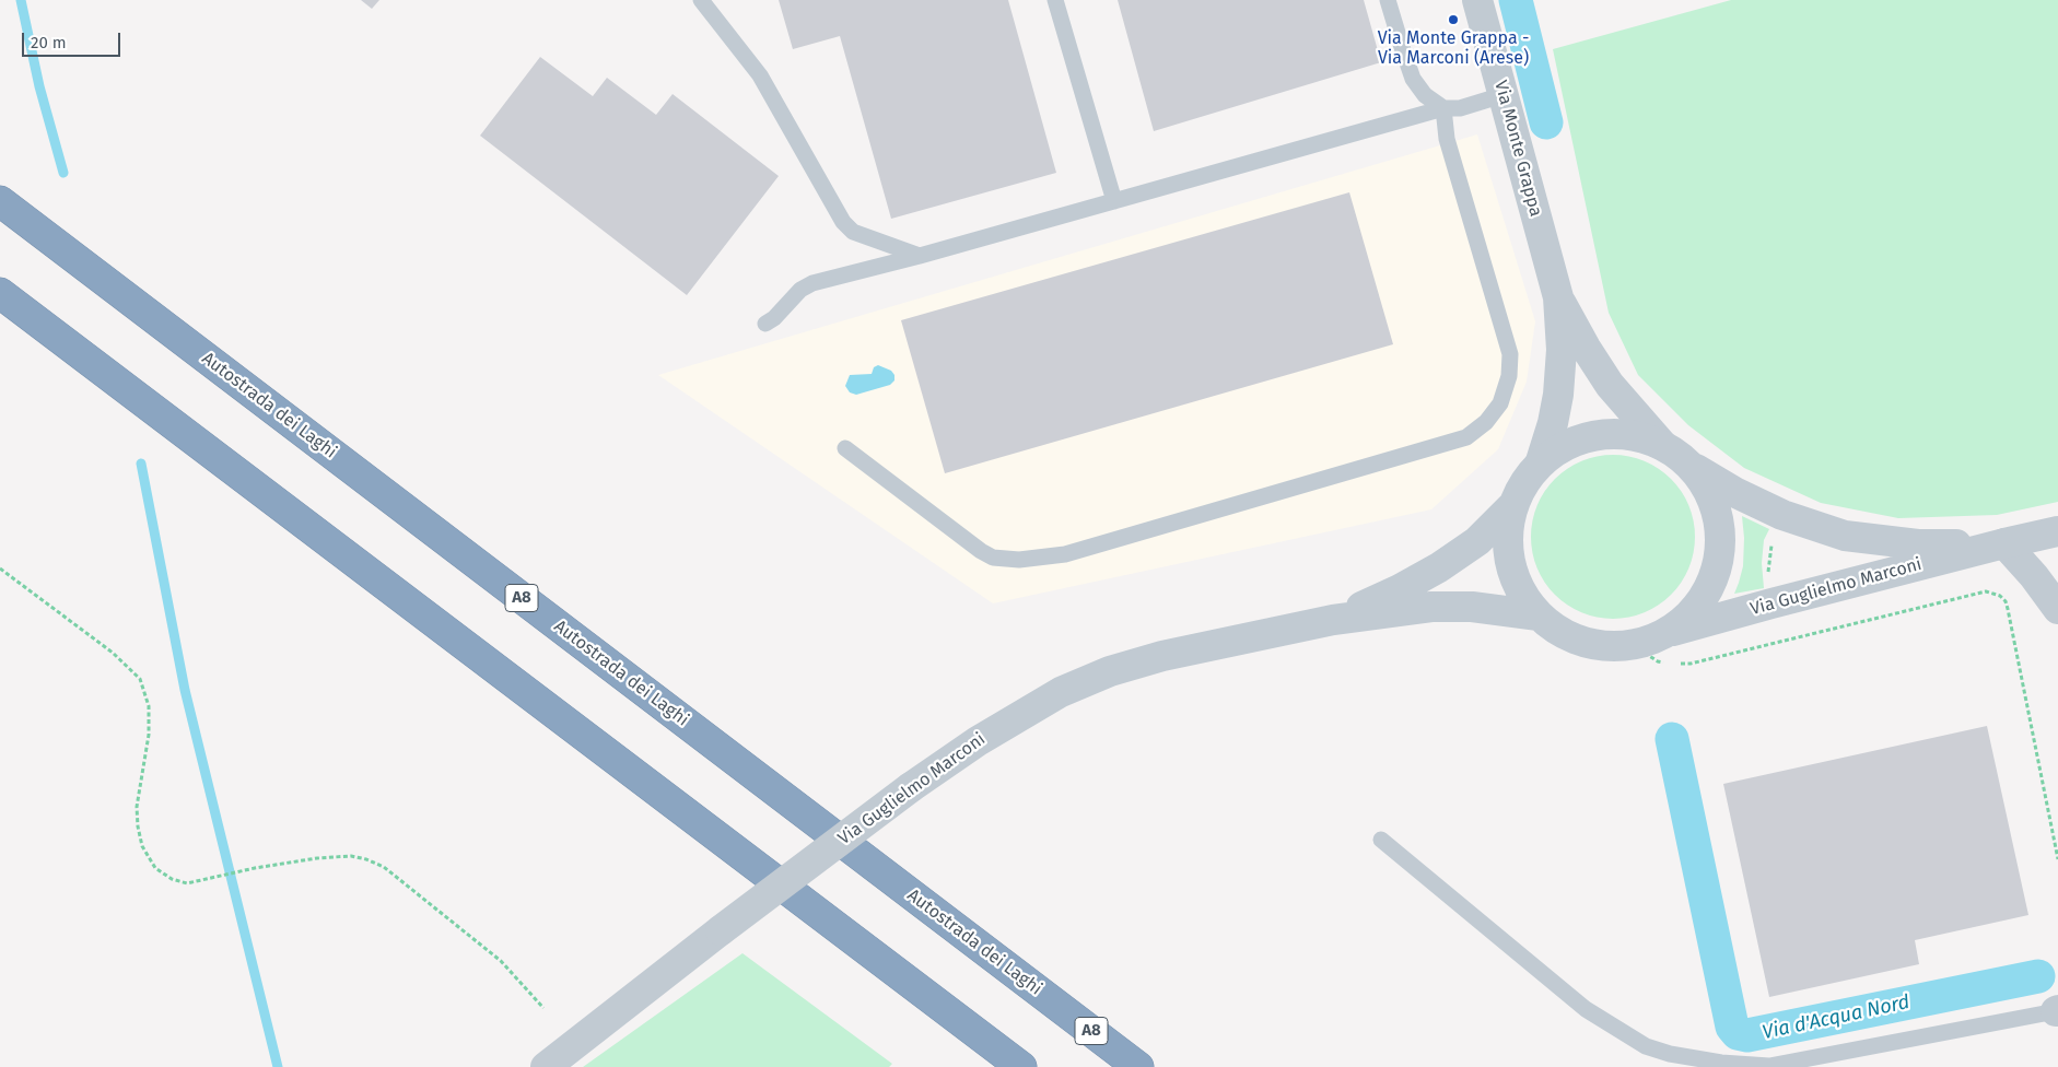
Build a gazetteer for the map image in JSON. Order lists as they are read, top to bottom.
{
  "streets": {
    "highway": ["Autostrada dei Laghi", "A8"],
    "street": ["Via Monte Grappa", "Via Guglielmo Marconi"]
  },
  "crossings": [
    ["Via Monte Grappa", "Via Guglielmo Marconi"]
  ],
  "water": ["Via d'Acqua Nord"],
  "places": ["Via Monte Grappa - Via Marconi (Arese)"],
  "scale_bar": "20 m"
}
